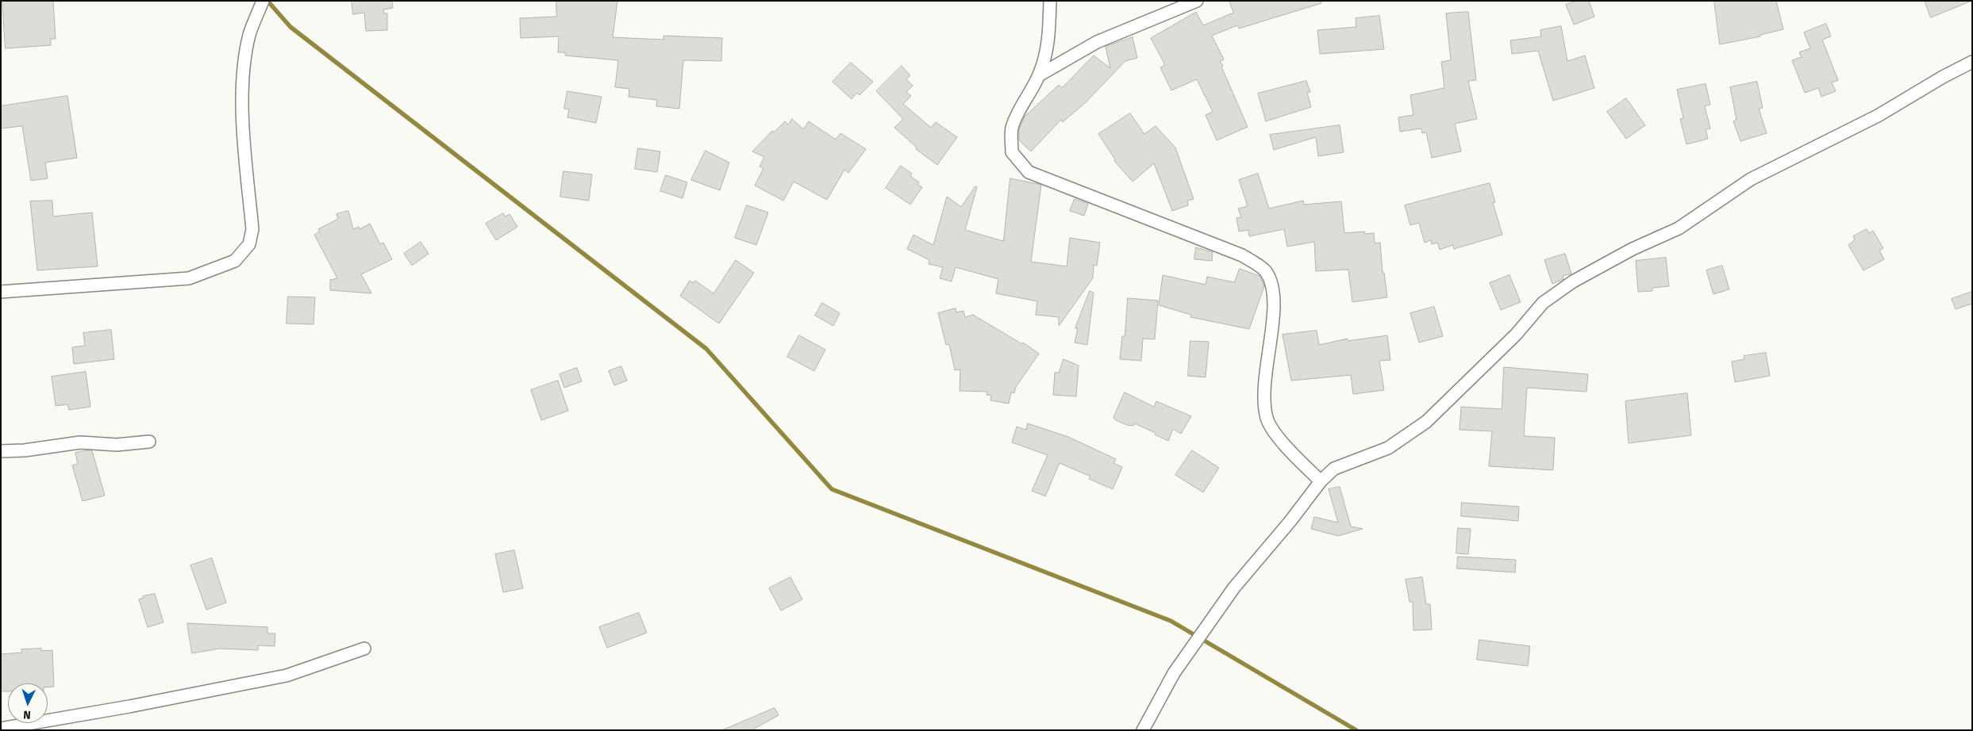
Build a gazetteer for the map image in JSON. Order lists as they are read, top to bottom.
{
  "north": "bottom"
}
